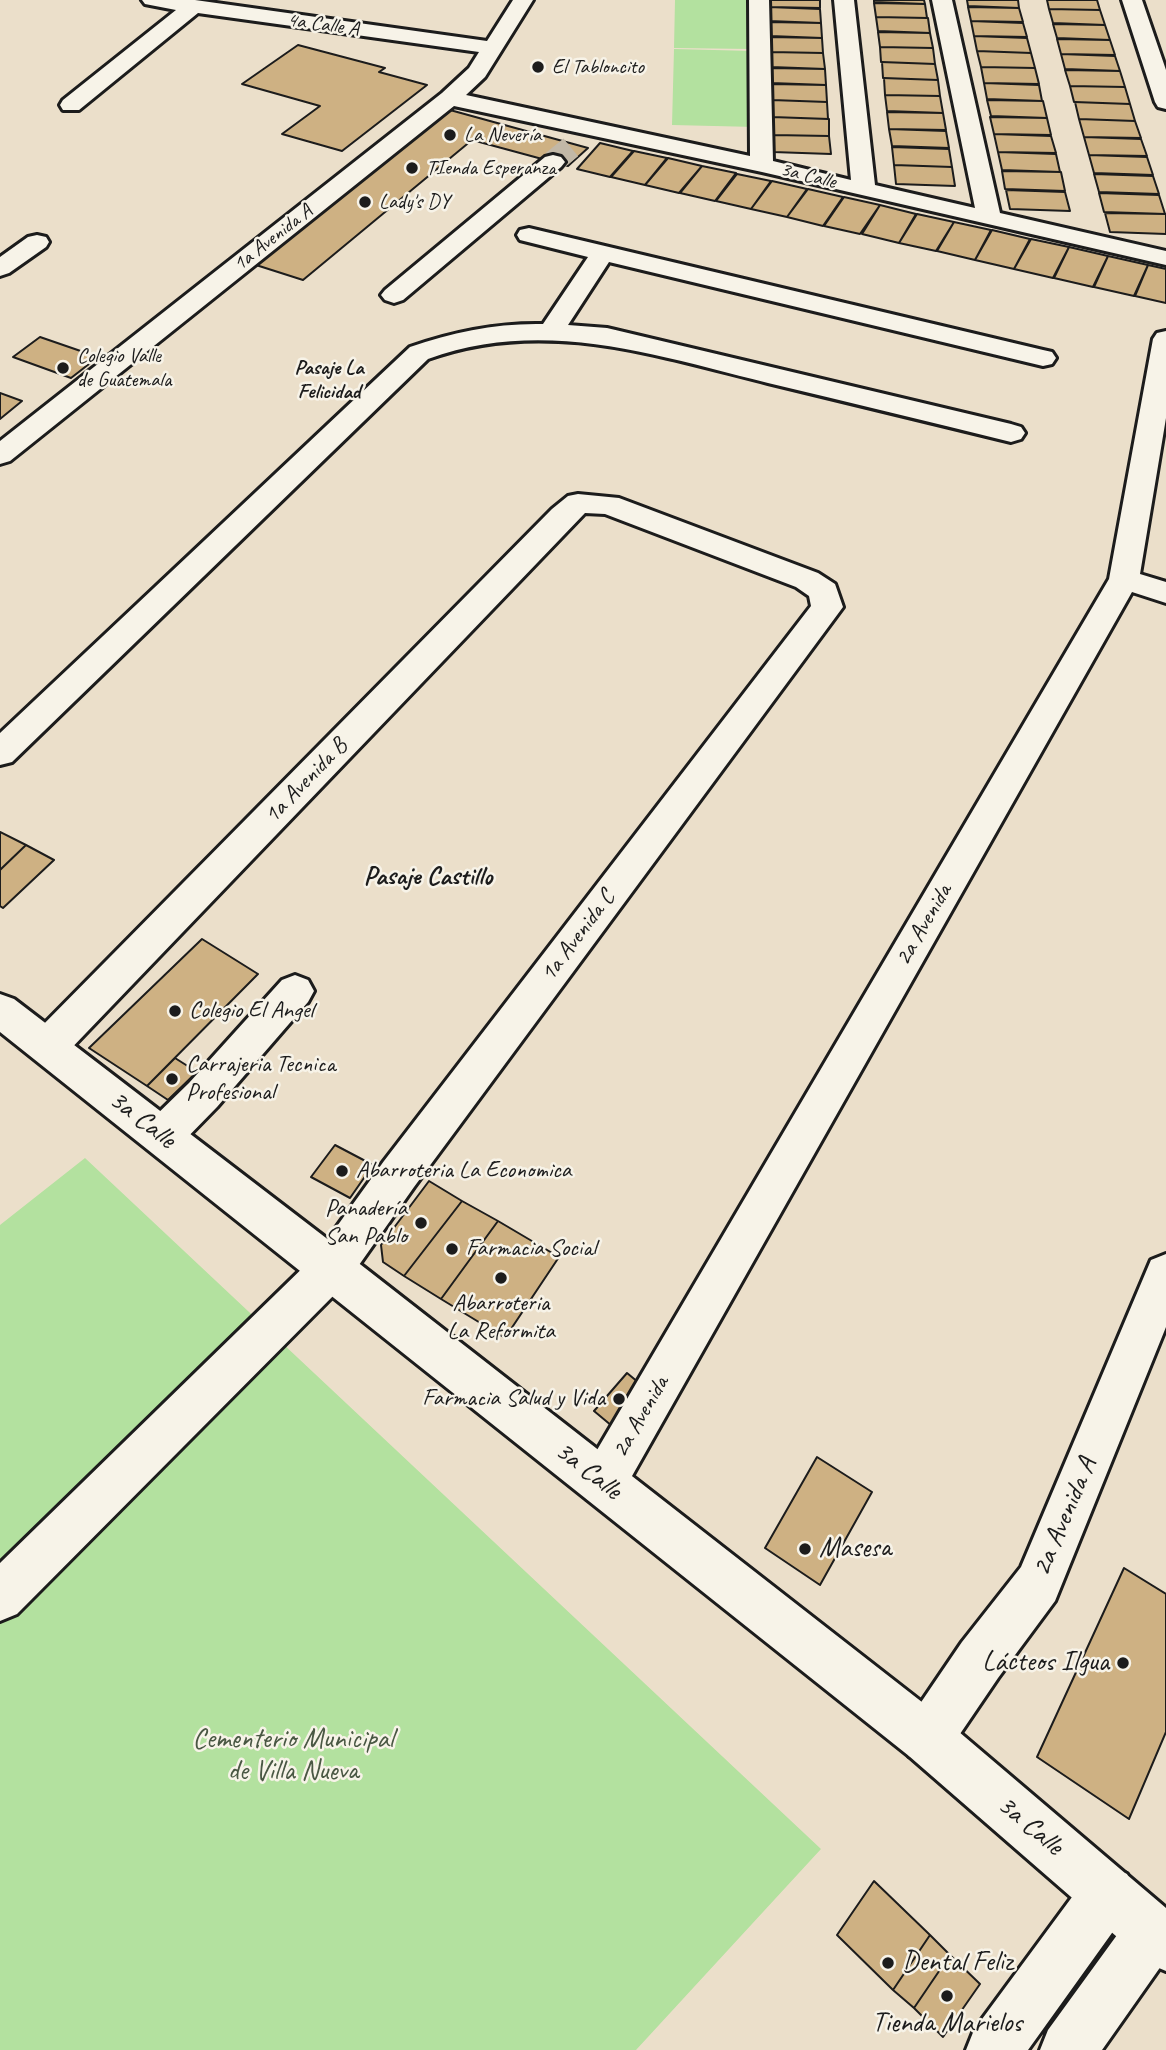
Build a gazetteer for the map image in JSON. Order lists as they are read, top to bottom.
{
  "streets": {
    "street": [
      "4a Calle A",
      "3a Calle",
      "1a Avenida A",
      "1a Avenida B",
      "2a Avenida",
      "1a Avenida C",
      "2a Avenida A"
    ]
  },
  "crossings": [
    ["4a Calle A", "1a Avenida A"],
    ["3a Calle", "1a Avenida A"],
    ["3a Calle", "1a Avenida B"],
    ["3a Calle", "2a Avenida"],
    ["3a Calle", "1a Avenida C"],
    ["3a Calle", "2a Avenida A"],
    ["1a Avenida B", "1a Avenida C"]
  ],
  "districts": ["Pasaje La Felicidad", "Pasaje Castillo"],
  "parks": ["Cementerio Municipal de Villa Nueva"],
  "places": [
    "El Tabloncito",
    "La Nevería",
    "TIenda Esperanza",
    "Lady's DY",
    "Colegio Valle de Guatemala",
    "Colegio El Angel",
    "Carrajeria Tecnica Profesional",
    "Abarroteria La Economica",
    "Panadería San Pablo",
    "Farmacia Social",
    "Abarroteria La Reformita",
    "Farmacia Salud y Vida",
    "Masesa",
    "Lácteos Ilgua",
    "Dental Feliz",
    "Tienda Marielos"
  ]
}
